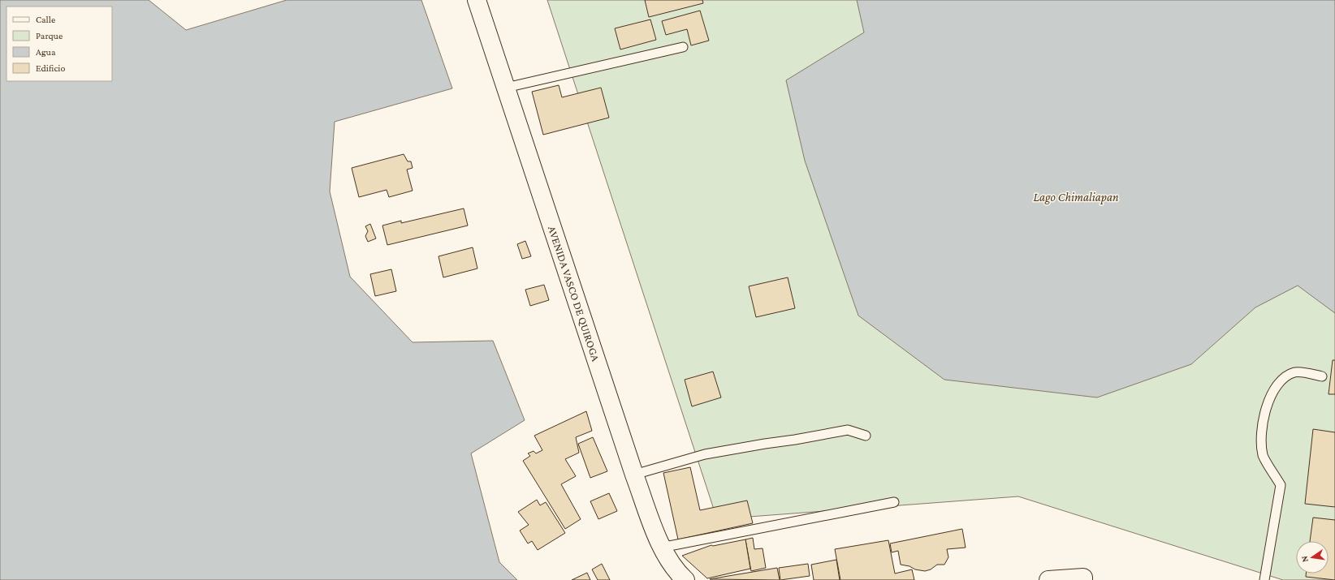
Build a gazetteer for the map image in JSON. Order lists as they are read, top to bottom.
{
  "streets": {
    "street": ["AVENIDA VASCO DE QUIROGA"]
  },
  "water": ["Lago Chimaliapan"],
  "legend": [
    "Calle",
    "Parque",
    "Agua",
    "Edificio"
  ],
  "north": "left"
}
